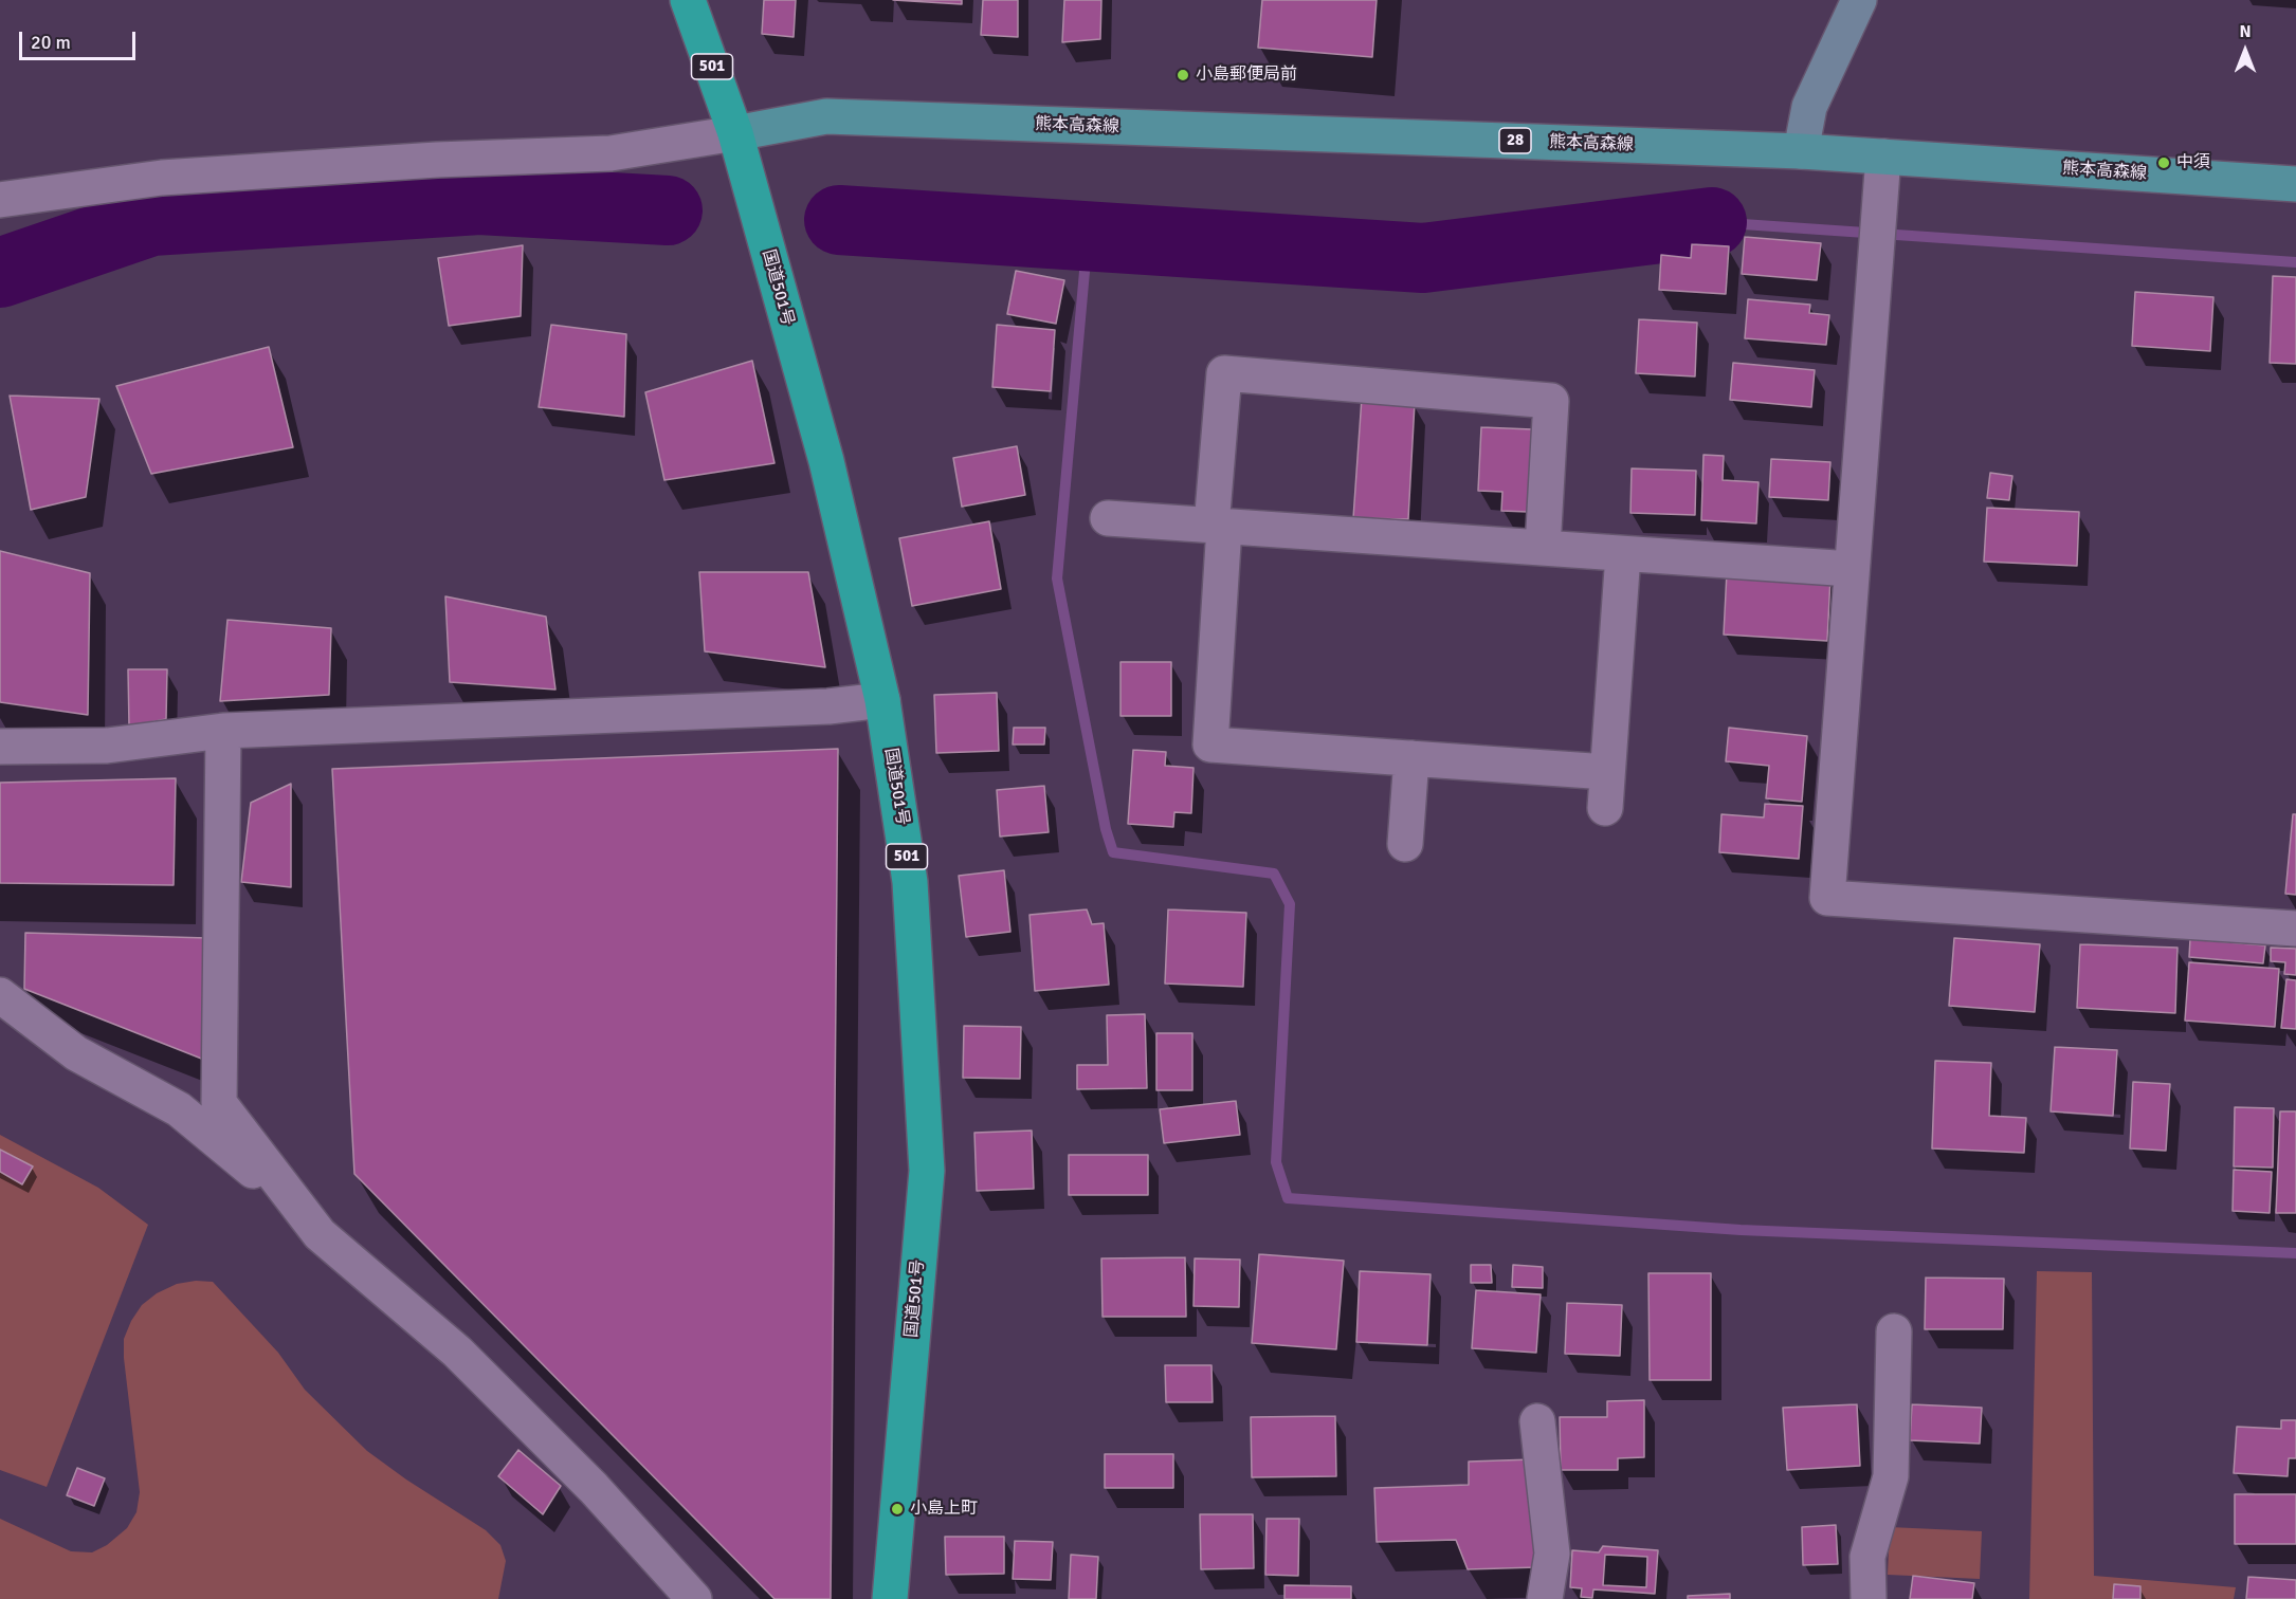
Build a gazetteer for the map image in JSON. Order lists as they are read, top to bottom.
{
  "streets": {
    "highway": ["501", "国道501号"],
    "main road": ["熊本高森線", "28"]
  },
  "crossings": [
    ["熊本高森線", "国道501号"]
  ],
  "places": ["小島郵便局前", "中須", "小島上町"],
  "scale_bar": "20 m",
  "north": "top"
}
